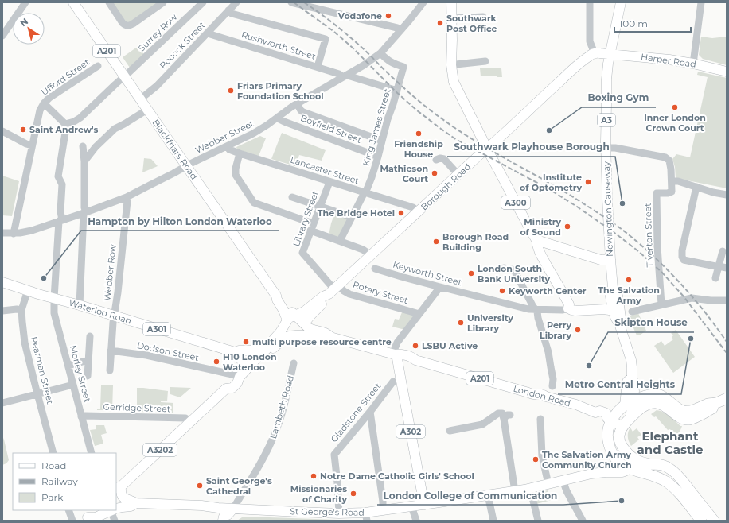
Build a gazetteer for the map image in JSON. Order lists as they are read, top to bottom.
{
  "streets": {
    "main road": [
      "A201",
      "Harper Road",
      "A3",
      "Blackfriars Road",
      "Borough Road",
      "A300",
      "Newington Causeway",
      "Waterloo Road",
      "A301",
      "London Road",
      "A302",
      "A3202",
      "St George's Road"
    ],
    "street": [
      "Surrey Row",
      "Pocock Street",
      "Rushworth Street",
      "Ufford Street",
      "King James Street",
      "Boyfield Street",
      "Webber Street",
      "Lancaster Street",
      "Library Street",
      "Tiverton Street",
      "Webber Row",
      "Keyworth Street",
      "Rotary Street",
      "Dodson Street",
      "Pearman Street",
      "Morley Street",
      "Lambeth Road",
      "Gerridge Street",
      "Gladstone Street"
    ]
  },
  "crossings": [
    ["Surrey Row", "Blackfriars Road"],
    ["Surrey Row", "Morley Street"],
    ["Pocock Street", "Rushworth Street"],
    ["Pocock Street", "Blackfriars Road"],
    ["Rushworth Street", "King James Street"],
    ["Rushworth Street", "Webber Street"],
    ["A201", "Blackfriars Road"],
    ["A201", "Borough Road"],
    ["A201", "London Road"],
    ["A201", "A302"],
    ["A201", "A3202"],
    ["Harper Road", "A3"],
    ["Harper Road", "Newington Causeway"],
    ["Ufford Street", "Webber Street"],
    ["A3", "Newington Causeway"],
    ["King James Street", "Boyfield Street"],
    ["King James Street", "Webber Street"],
    ["King James Street", "Lancaster Street"],
    ["Boyfield Street", "Webber Street"],
    ["Webber Street", "Blackfriars Road"],
    ["Webber Street", "Lancaster Street"],
    ["Webber Street", "Webber Row"],
    ["Webber Street", "Morley Street"],
    ["Blackfriars Road", "Borough Road"],
    ["Blackfriars Road", "A3202"],
    ["Lancaster Street", "Borough Road"],
    ["Lancaster Street", "Library Street"],
    ["Borough Road", "A300"],
    ["Borough Road", "Library Street"],
    ["Borough Road", "Rotary Street"],
    ["Borough Road", "A3202"],
    ["A300", "Keyworth Street"],
    ["Newington Causeway", "Tiverton Street"],
    ["Library Street", "Rotary Street"],
    ["Webber Row", "Waterloo Road"],
    ["Webber Row", "Dodson Street"],
    ["Waterloo Road", "Pearman Street"],
    ["Waterloo Road", "Morley Street"],
    ["Waterloo Road", "A3202"],
    ["Dodson Street", "A3202"],
    ["Morley Street", "Gerridge Street"],
    ["London Road", "A302"],
    ["Lambeth Road", "St George's Road"],
    ["Gerridge Street", "A3202"],
    ["Gladstone Street", "St George's Road"],
    ["A302", "St George's Road"],
    ["A3202", "St George's Road"]
  ],
  "districts": ["Elephant and Castle"],
  "places": [
    "Vodafone",
    "Southwark Post Office",
    "Friars Primary Foundation School",
    "Inner London Crown Court",
    "Saint Andrew's",
    "Boxing Gym",
    "Friendship House",
    "Mathieson Court",
    "Institute of Optometry",
    "Southwark Playhouse Borough",
    "The Bridge Hotel",
    "Ministry of Sound",
    "Borough Road Building",
    "London South Bank University",
    "Hampton by Hilton London Waterloo",
    "The Salvation Army",
    "Keyworth Center",
    "University Library",
    "Perry Library",
    "Metro Central Heights",
    "multi purpose resource centre",
    "LSBU Active",
    "H10 London Waterloo",
    "Skipton House",
    "The Salvation Army Community Church",
    "Notre Dame Catholic Girls' School",
    "Saint George's Cathedral",
    "Missionaries of Charity",
    "London College of Communication"
  ],
  "legend": ["Road", "Railway", "Park"],
  "scale_bar": "100 m",
  "north": "top left"
}
